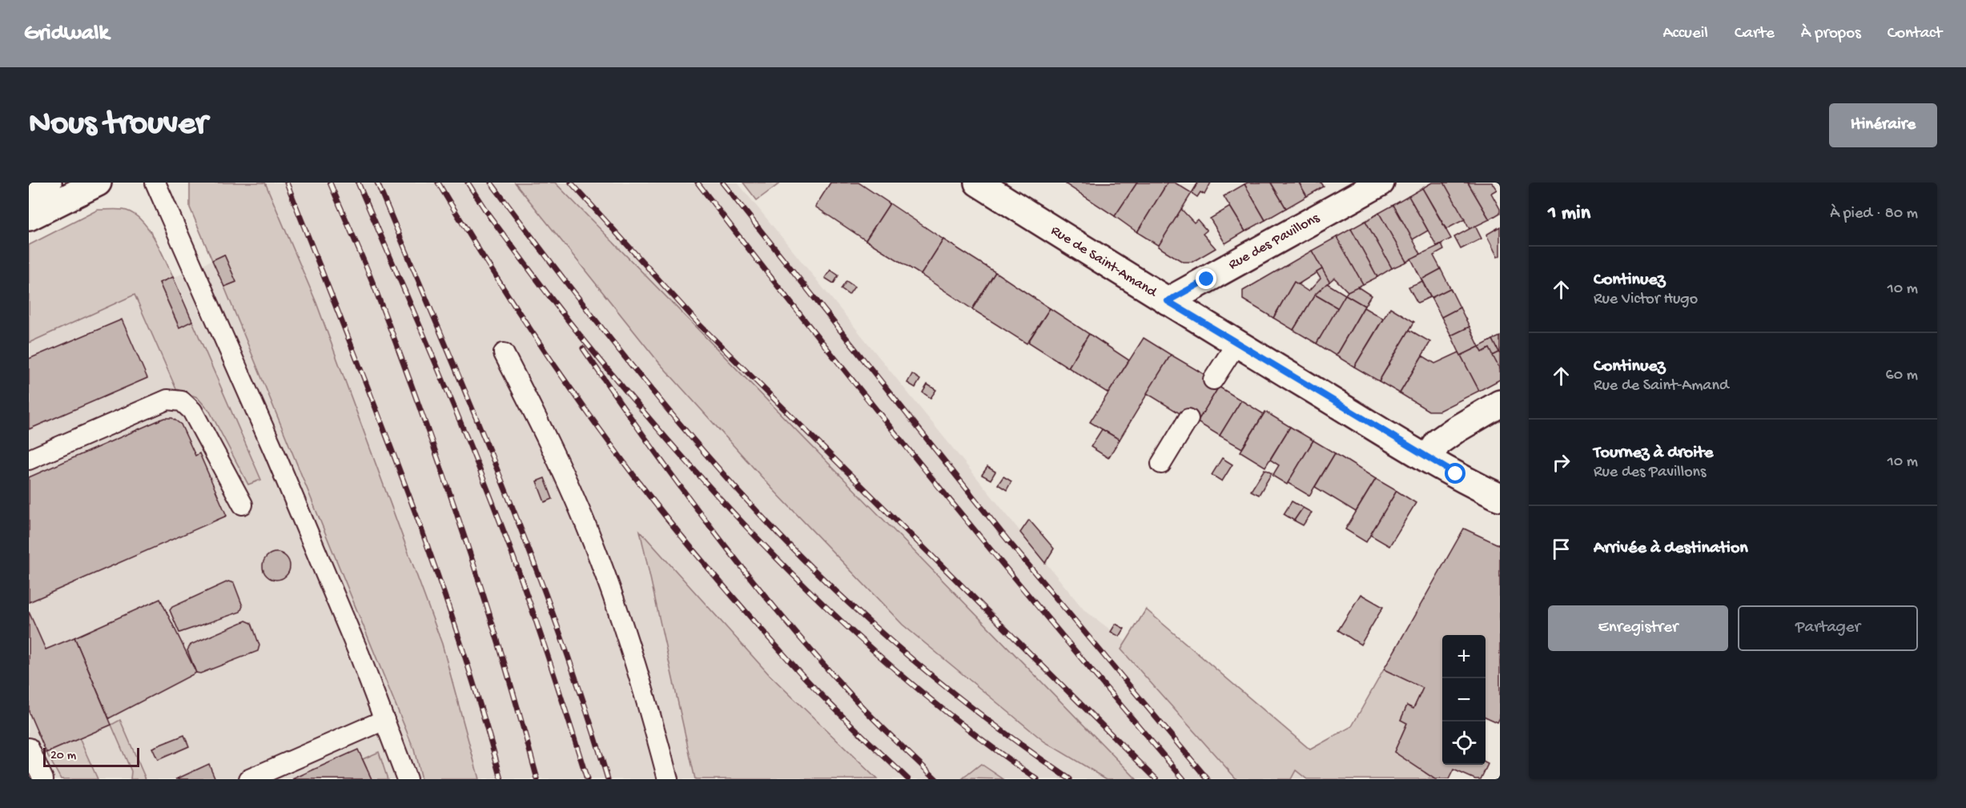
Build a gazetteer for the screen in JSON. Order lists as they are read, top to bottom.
{
  "streets": {
    "main road": ["Rue des Pavillons", "Rue de Saint-Amand"]
  },
  "crossings": [
    ["Rue des Pavillons", "Rue de Saint-Amand"]
  ],
  "scale_bar": "20 m",
  "page": {
    "header": "Gridwalk",
    "nav": [
      "Accueil",
      "Carte",
      "À propos",
      "Contact"
    ],
    "buttons": [
      "Itinéraire",
      ["Enregistrer", "Partager"]
    ],
    "title": "Nous trouver",
    "heading": ["1 min", "À pied · 80 m"],
    "list": [
      ["Continuez", "Rue Victor Hugo", "10 m"],
      ["Continuez", "Rue de Saint-Amand", "60 m"],
      ["Tournez à droite", "Rue des Pavillons", "10 m"],
      "Arrivée à destination"
    ],
    "map_buttons": ["+", "−"],
    "scale": "20 m"
  }
}
